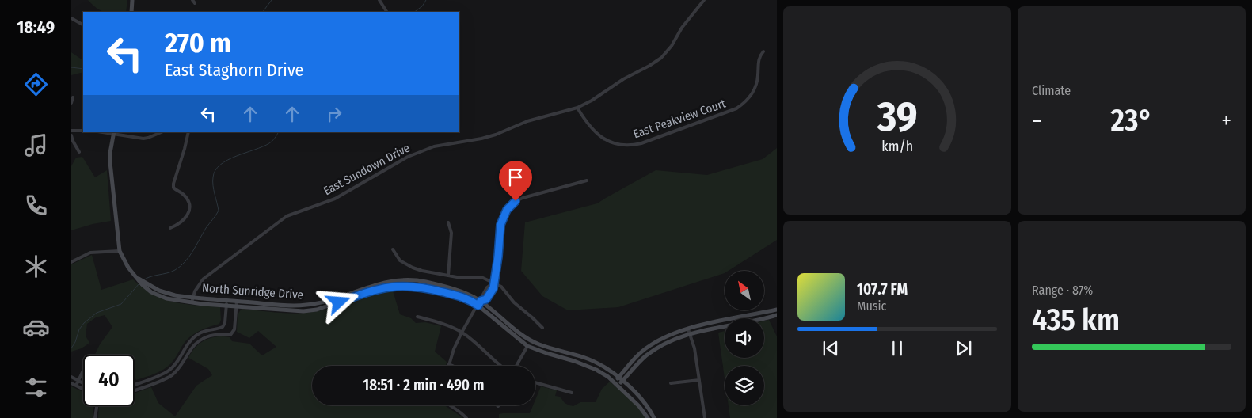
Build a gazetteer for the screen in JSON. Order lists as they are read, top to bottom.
{
  "streets": {
    "street": ["East Peakview Court", "East Sundown Drive", "North Sunridge Drive"]
  },
  "crossings": [
    ["East Peakview Court", "East Sundown Drive"],
    ["East Sundown Drive", "North Sunridge Drive"]
  ],
  "north": "top left",
  "page": {
    "tabs": "18:49",
    "tile": [
      "Climate",
      ["Range · 87%", "435 km"]
    ],
    "turn": ["270 m", "East Staghorn Drive"],
    "heat": ["−", "23°", "+"],
    "song": ["107.7 FM", "Music"],
    "limit": "40",
    "trip": "18:51 · 2 min · 490 m",
    "gauge": ["39", "km/h"]
  }
}
